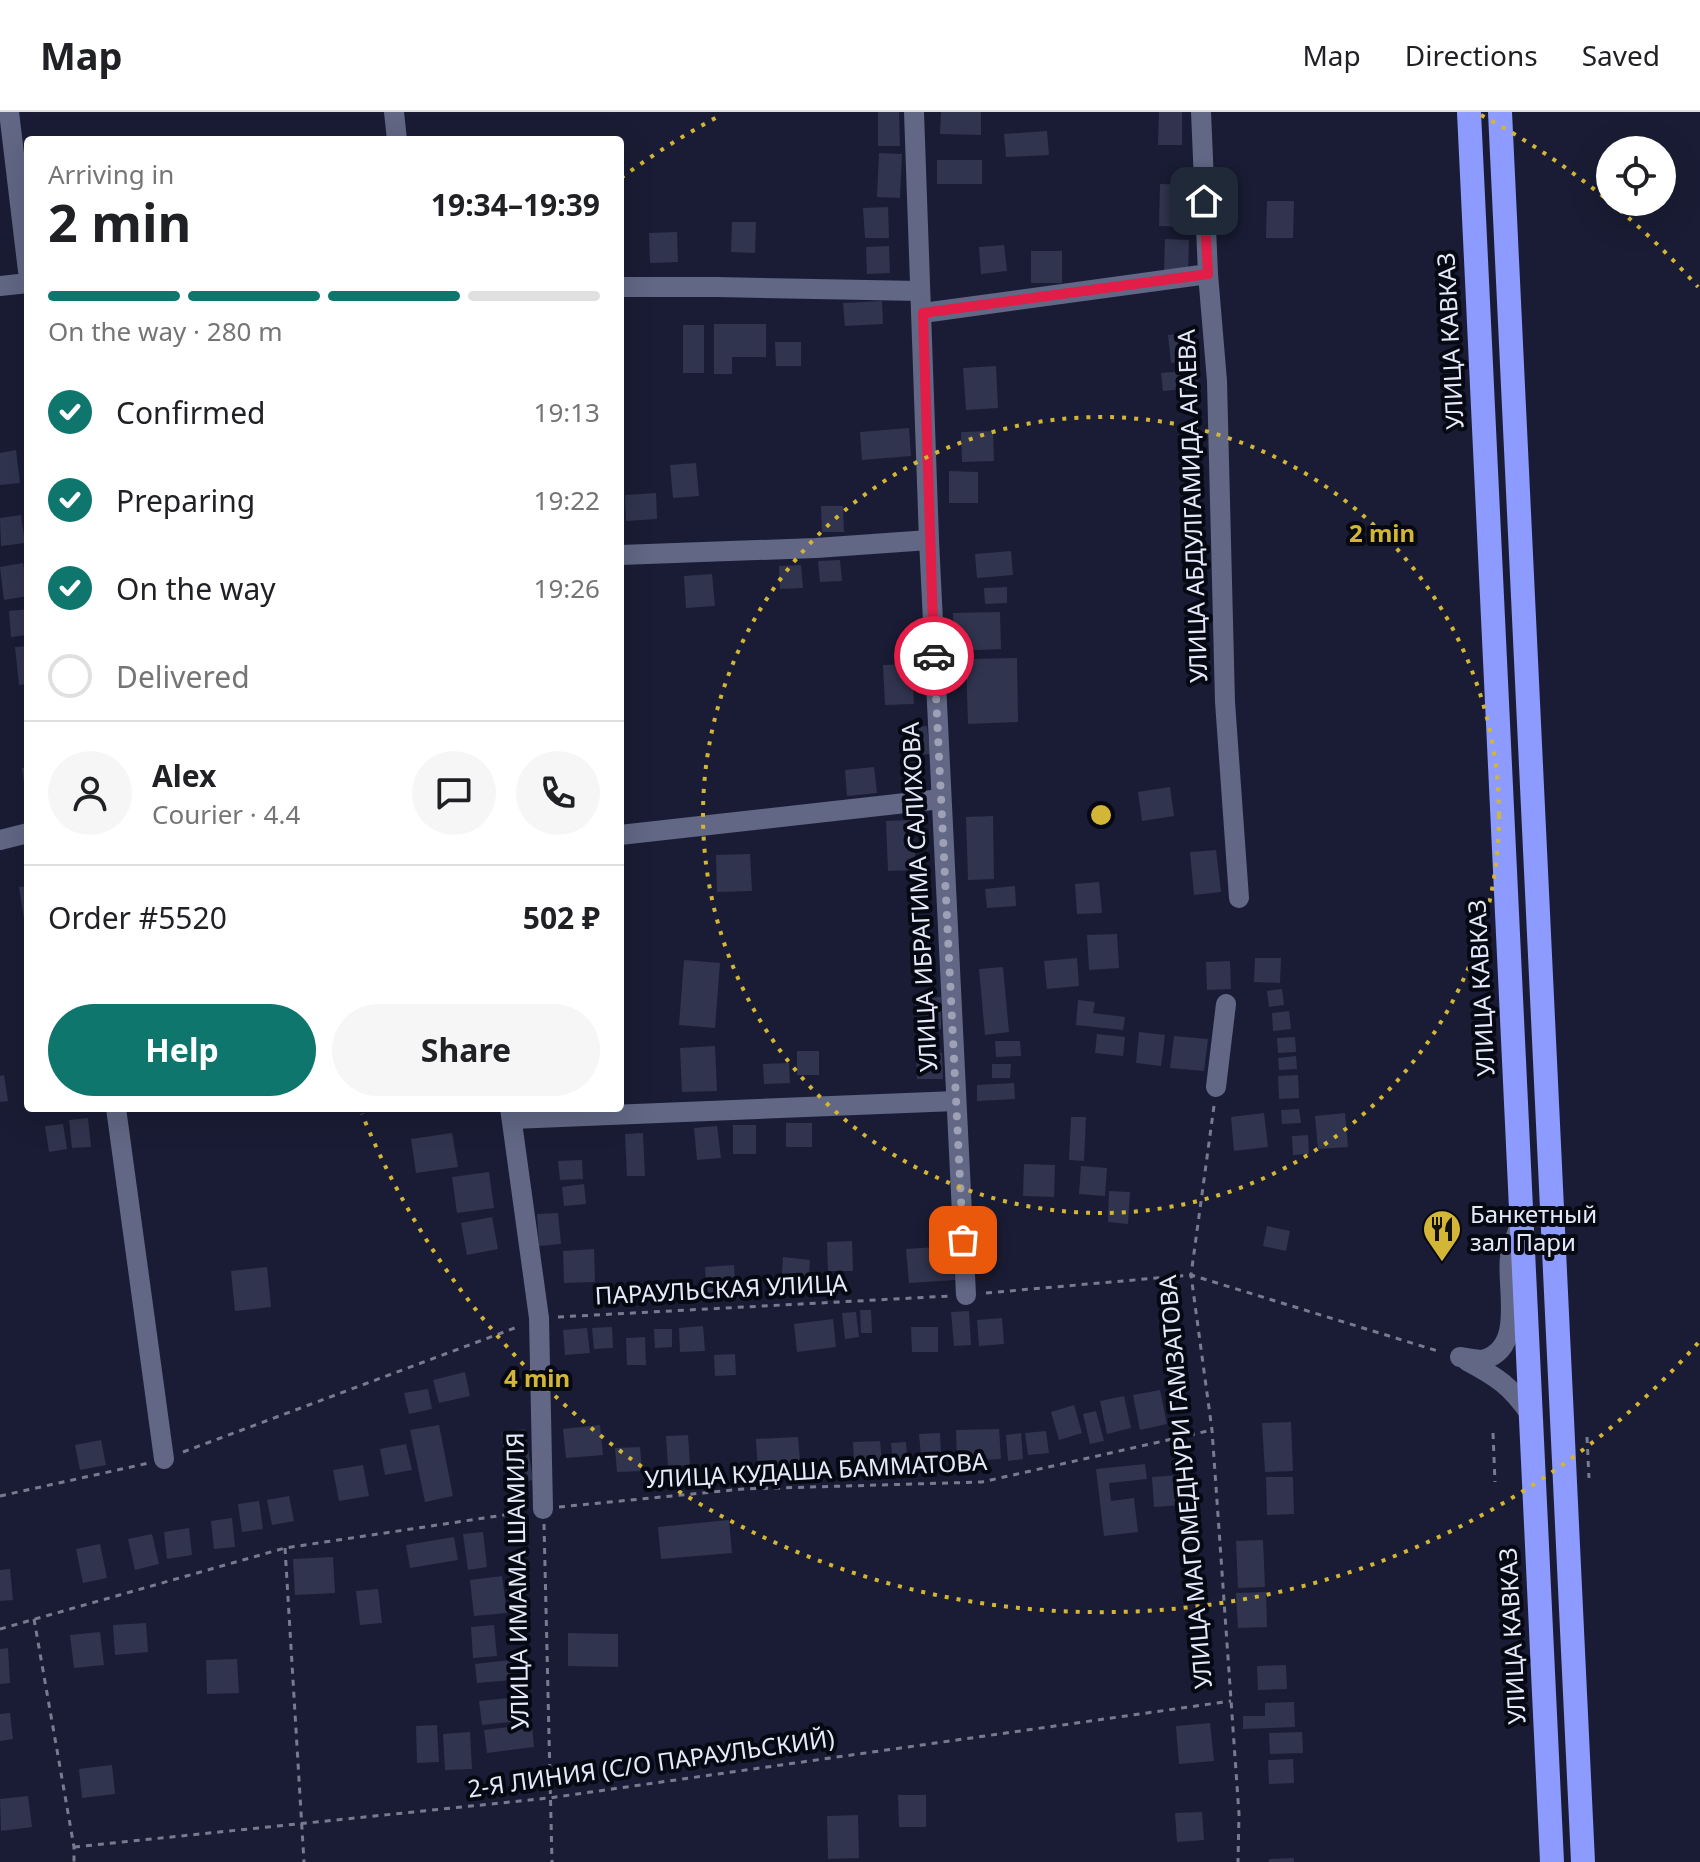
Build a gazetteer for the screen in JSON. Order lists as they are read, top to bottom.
{
  "streets": {
    "highway": ["УЛИЦА КАВКАЗ"],
    "street": ["УЛИЦА АБДУЛГАМИДА АГАЕВА", "УЛИЦА ИБРАГИМА САЛИХОВА", "УЛИЦА ИМАМА ШАМИЛЯ"],
    "path": [
      "ПАРАУЛЬСКАЯ УЛИЦА",
      "УЛИЦА КУДАША БАММАТОВА",
      "УЛИЦА МАГОМЕДНУРИ ГАМЗАТОВА",
      "2-Я ЛИНИЯ (С/О ПАРАУЛЬСКИЙ)"
    ]
  },
  "crossings": [
    ["УЛИЦА ИБРАГИМА САЛИХОВА", "ПАРАУЛЬСКАЯ УЛИЦА"],
    ["ПАРАУЛЬСКАЯ УЛИЦА", "УЛИЦА МАГОМЕДНУРИ ГАМЗАТОВА"],
    ["ПАРАУЛЬСКАЯ УЛИЦА", "УЛИЦА ИМАМА ШАМИЛЯ"],
    ["УЛИЦА КУДАША БАММАТОВА", "УЛИЦА МАГОМЕДНУРИ ГАМЗАТОВА"],
    ["УЛИЦА КУДАША БАММАТОВА", "УЛИЦА ИМАМА ШАМИЛЯ"],
    ["УЛИЦА МАГОМЕДНУРИ ГАМЗАТОВА", "2-Я ЛИНИЯ (С/О ПАРАУЛЬСКИЙ)"],
    ["УЛИЦА ИМАМА ШАМИЛЯ", "2-Я ЛИНИЯ (С/О ПАРАУЛЬСКИЙ)"]
  ],
  "places": {
    "restaurant": ["Банкетный зал Пари"]
  },
  "page": {
    "header": "Map",
    "nav": ["Map", "Directions", "Saved"],
    "heading": ["2 min", "Arriving in", "19:34–19:39"],
    "panel": [
      "Alex",
      "Courier · 4.4",
      "Order #5520",
      "502 ₽"
    ],
    "bar": "On the way · 280 m",
    "list": [
      ["Confirmed", "19:13"],
      ["Preparing", "19:22"],
      ["On the way", "19:26"],
      "Delivered"
    ],
    "buttons": ["Help", "Share"]
  },
  "rings": ["2 min", "4 min"]
}
